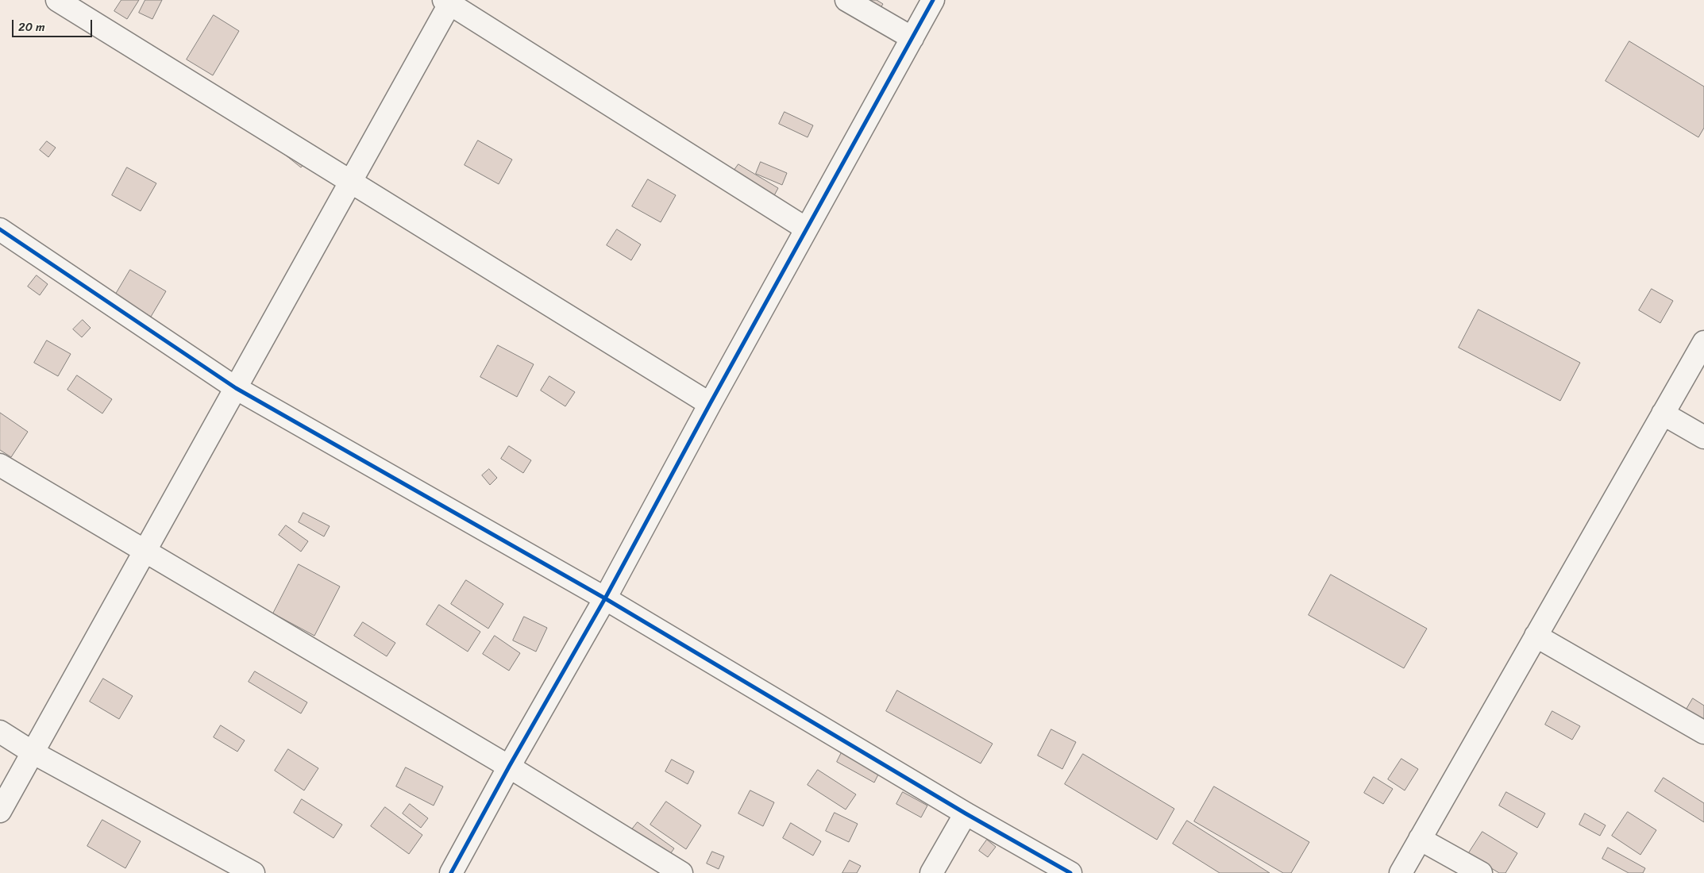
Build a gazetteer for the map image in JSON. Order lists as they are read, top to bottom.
{
  "scale_bar": "20 m"
}
